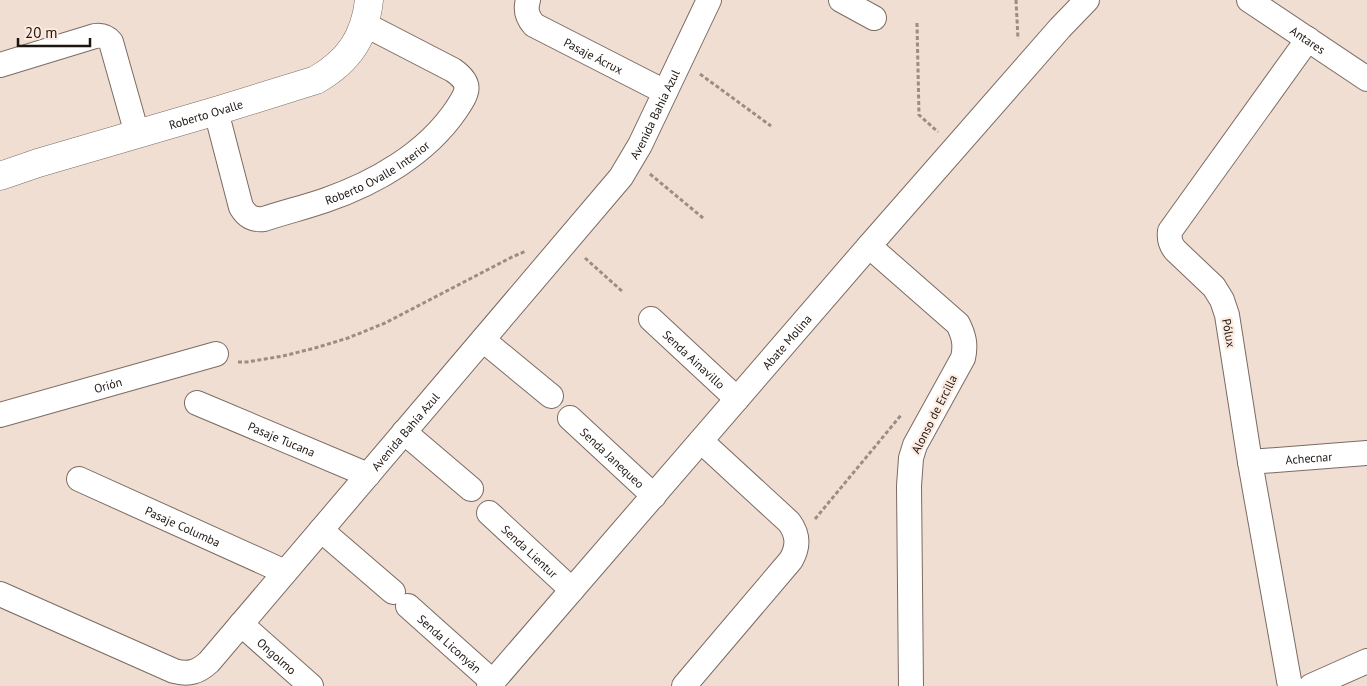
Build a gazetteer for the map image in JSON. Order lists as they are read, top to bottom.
{
  "streets": {
    "street": [
      "Antares",
      "Pasaje Ácrux",
      "Roberto Ovalle",
      "Avenida Bahía Azul",
      "Roberto Ovalle Interior",
      "Pólux",
      "Abate Molina",
      "Senda Ainavillo",
      "Orión",
      "Alonso de Ercilla",
      "Pasaje Tucana",
      "Senda Janequeo",
      "Achecnar",
      "Pasaje Columba",
      "Senda Lientur",
      "Senda Liconyán",
      "Ongolmo"
    ]
  },
  "crossings": [
    ["Antares", "Pólux"],
    ["Pasaje Ácrux", "Avenida Bahía Azul"],
    ["Roberto Ovalle", "Roberto Ovalle Interior"],
    ["Avenida Bahía Azul", "Pasaje Tucana"],
    ["Avenida Bahía Azul", "Pasaje Columba"],
    ["Avenida Bahía Azul", "Senda Liconyán"],
    ["Avenida Bahía Azul", "Ongolmo"],
    ["Pólux", "Achecnar"],
    ["Abate Molina", "Senda Ainavillo"],
    ["Abate Molina", "Alonso de Ercilla"],
    ["Abate Molina", "Senda Janequeo"],
    ["Abate Molina", "Senda Lientur"],
    ["Abate Molina", "Senda Liconyán"]
  ],
  "scale_bar": "20 m"
}
